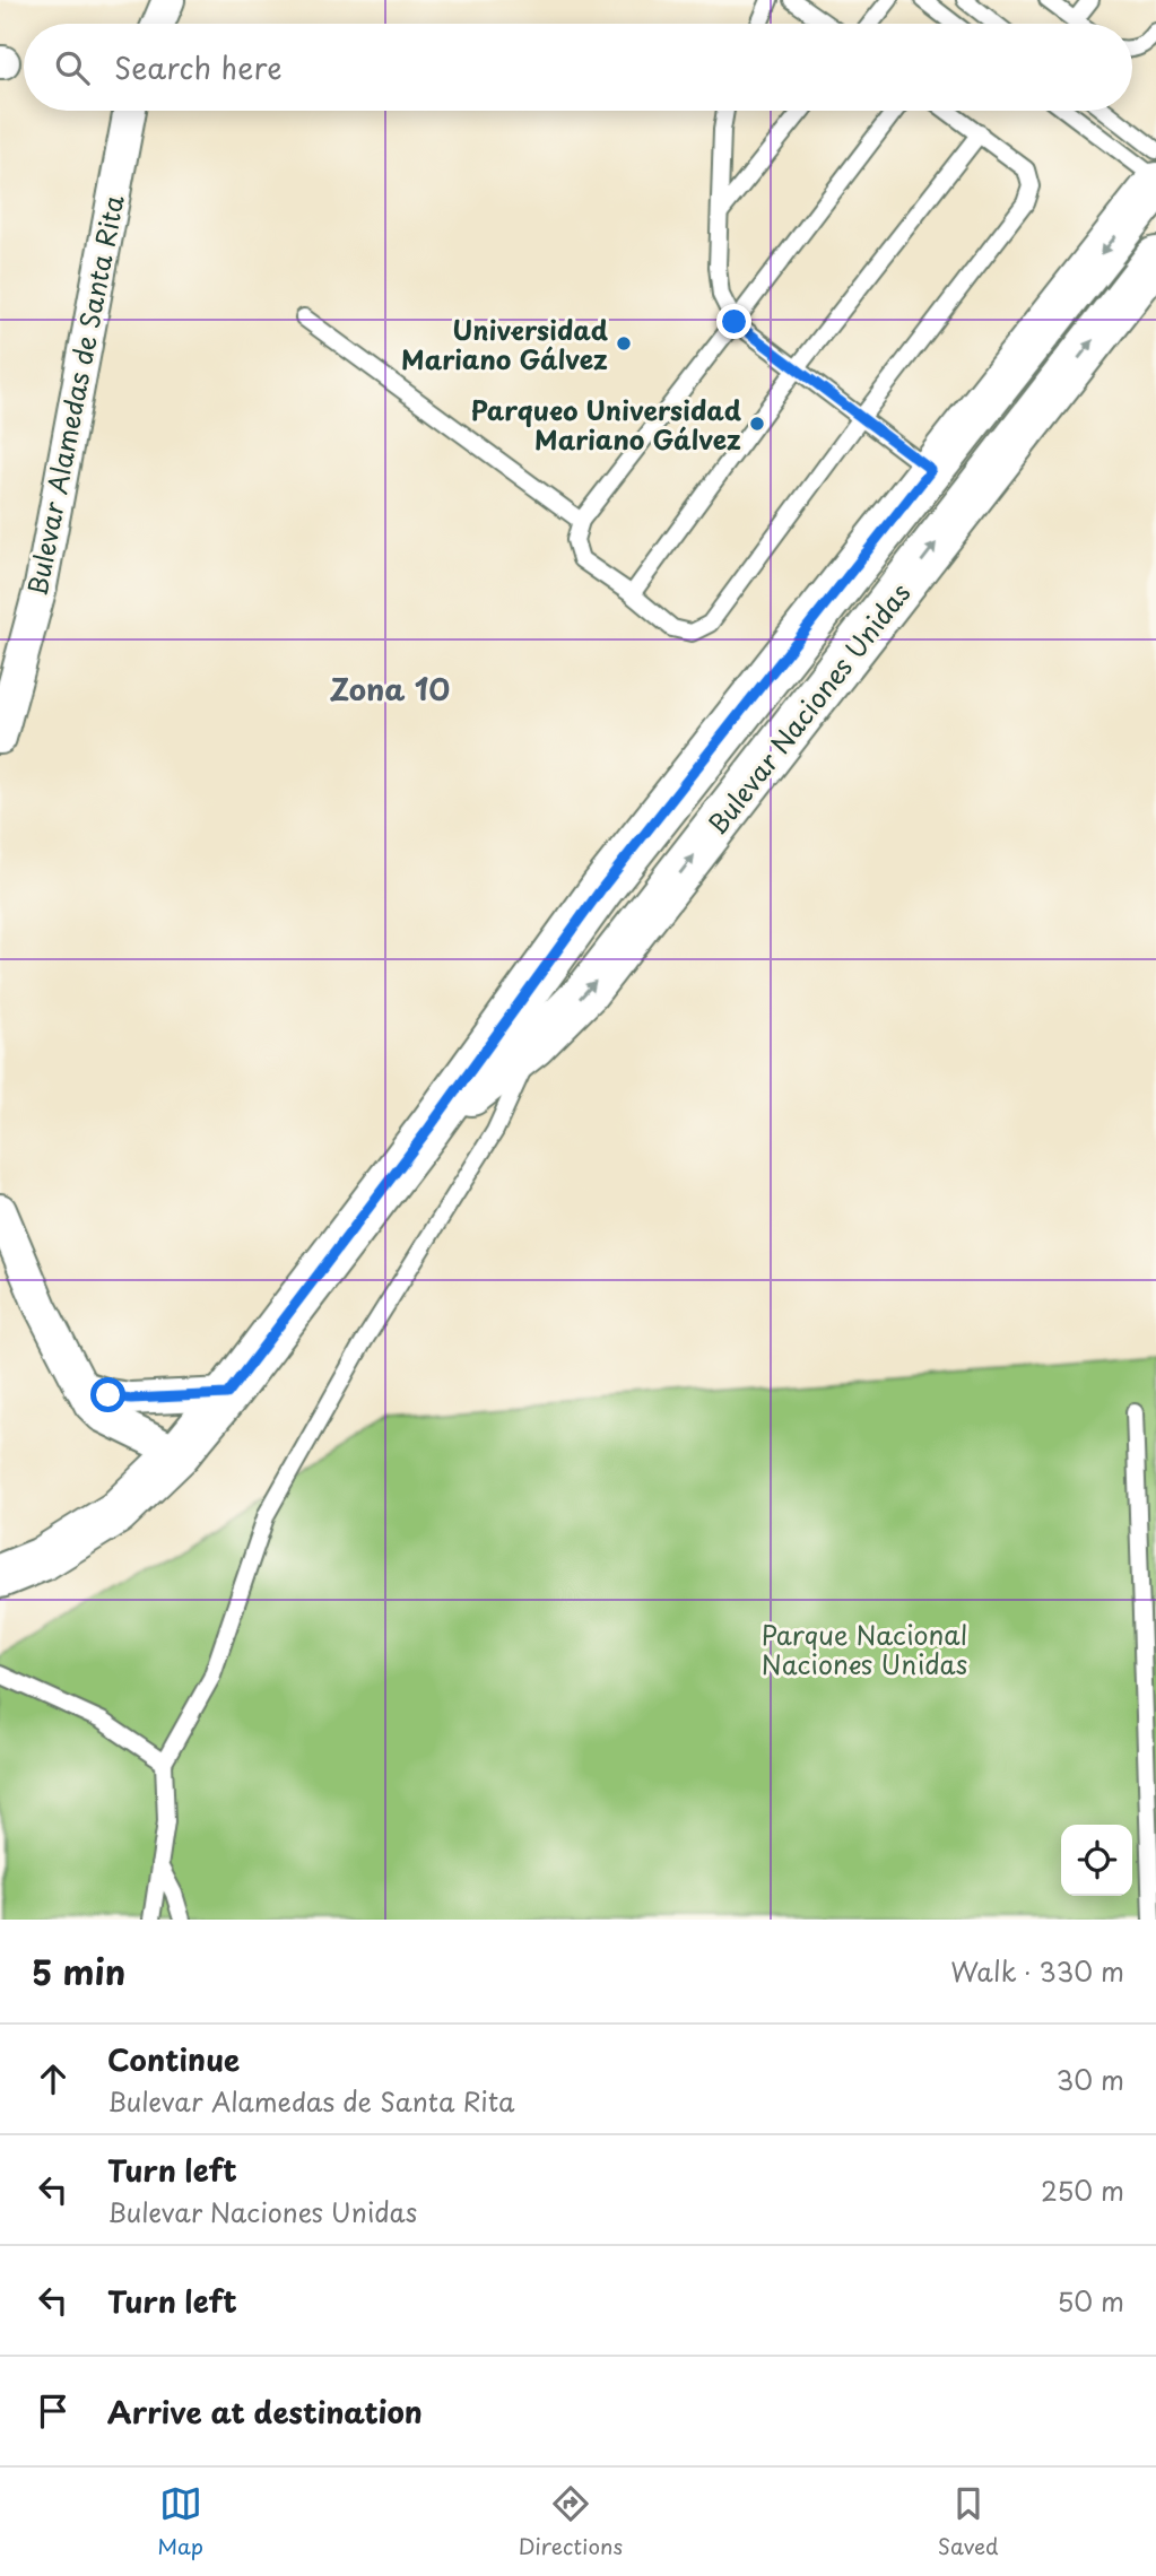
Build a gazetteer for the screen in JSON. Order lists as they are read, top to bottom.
{
  "streets": {
    "main road": ["Bulevar Naciones Unidas"],
    "street": ["Bulevar Alamedas de Santa Rita"]
  },
  "districts": ["Zona 10"],
  "parks": ["Parque Nacional Naciones Unidas"],
  "places": ["Universidad Mariano Gálvez", "Parqueo Universidad Mariano Gálvez"],
  "page": {
    "search": "Search here",
    "heading": ["5 min", "Walk · 330 m"],
    "list": [
      ["Continue", "Bulevar Alamedas de Santa Rita", "30 m"],
      ["Turn left", "Bulevar Naciones Unidas", "250 m"],
      ["Turn left", "50 m"],
      "Arrive at destination"
    ],
    "nav": ["Map", "Directions", "Saved"]
  }
}
